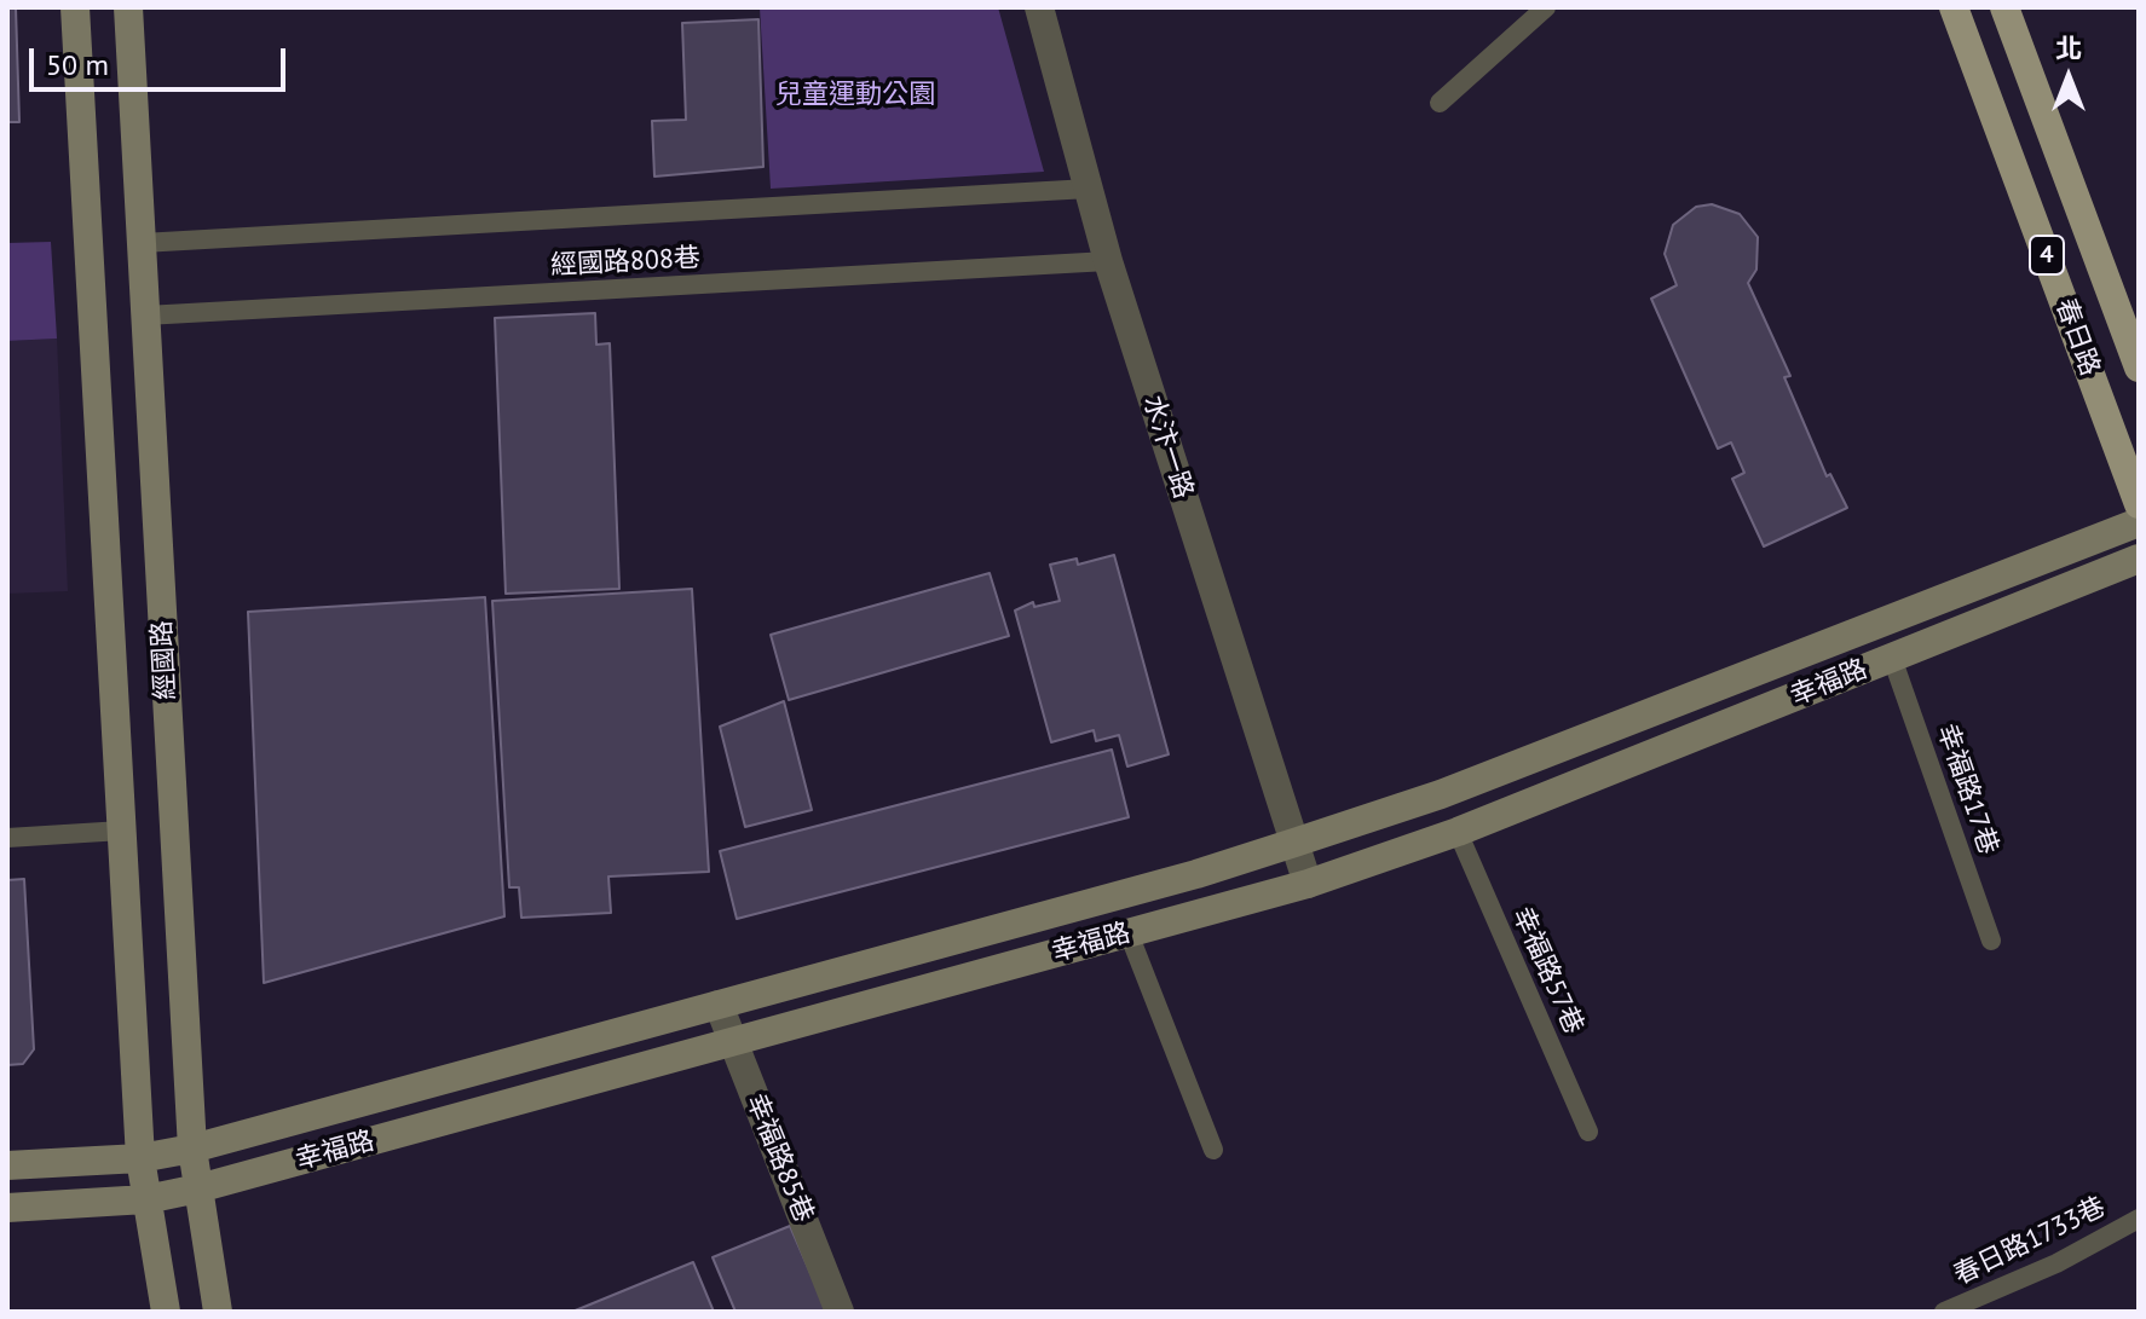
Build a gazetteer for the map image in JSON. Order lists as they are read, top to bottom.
{
  "streets": {
    "main road": ["4", "春日路"],
    "street": [
      "水汴一路",
      "經國路",
      "幸福路",
      "幸福路85巷"
    ],
    "lane": [
      "經國路808巷",
      "幸福路17巷",
      "幸福路57巷",
      "春日路1733巷"
    ]
  },
  "crossings": [
    ["經國路808巷", "水汴一路"],
    ["經國路808巷", "經國路"],
    ["水汴一路", "幸福路"],
    ["經國路", "幸福路"],
    ["幸福路", "幸福路17巷"],
    ["幸福路", "幸福路57巷"],
    ["幸福路", "幸福路85巷"]
  ],
  "parks": ["兒童運動公園"],
  "scale_bar": "50 m",
  "north": "top"
}
